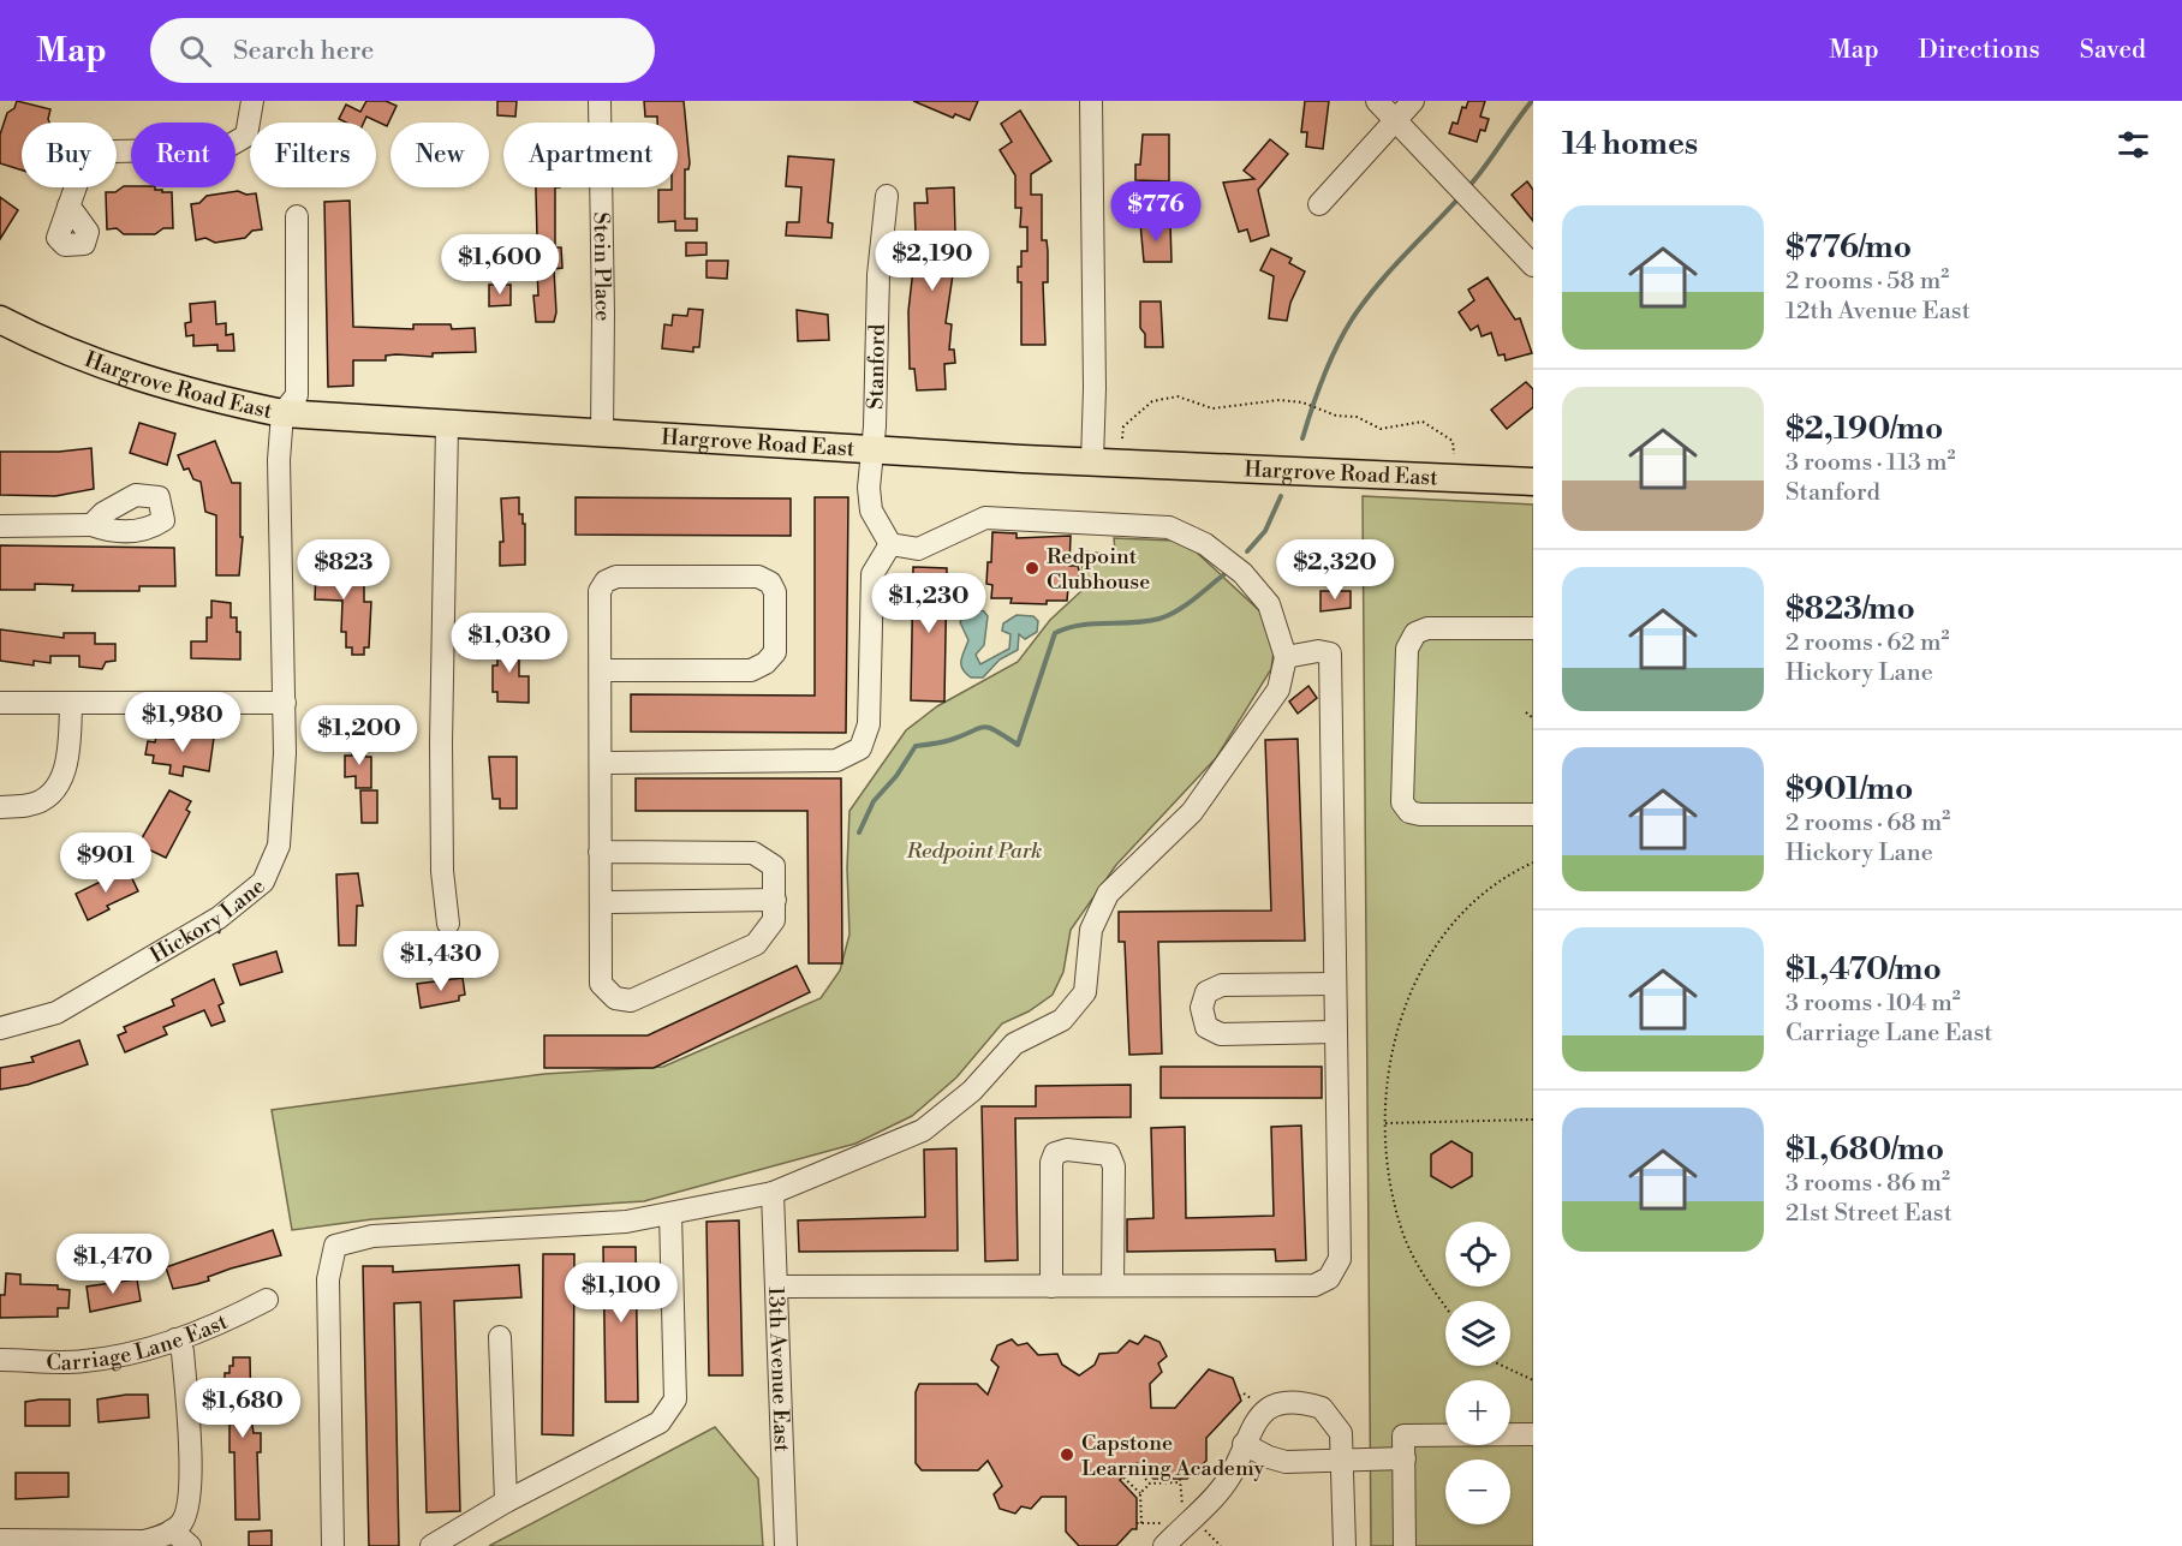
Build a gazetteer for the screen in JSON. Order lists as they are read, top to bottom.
{
  "streets": {
    "main road": ["Hargrove Road East"],
    "street": [
      "Stein Place",
      "Stanford",
      "Hickory Lane",
      "Carriage Lane East",
      "13th Avenue East"
    ]
  },
  "crossings": [
    ["Stein Place", "Hargrove Road East"],
    ["Stanford", "Hargrove Road East"],
    ["Hargrove Road East", "Hickory Lane"]
  ],
  "parks": ["Redpoint Park"],
  "places": ["Redpoint Clubhouse", "Capstone Learning Academy"],
  "page": {
    "header": "Map",
    "search": "Search here",
    "nav": ["Map", "Directions", "Saved"],
    "heading": "14 homes",
    "chip": [
      "Buy",
      "Rent",
      "Filters",
      "New",
      "Apartment"
    ],
    "price": [
      "$776",
      "$2,190",
      "$1,600",
      "$823",
      "$2,320",
      "$1,230",
      "$1,030",
      "$1,980",
      "$1,200",
      "$901",
      "$1,430",
      "$1,470",
      "$1,100",
      "$1,680"
    ],
    "list": [
      {
        "name": "$776/mo",
        "note": "2 rooms · 58 m² · 12th Avenue East"
      },
      {
        "name": "$2,190/mo",
        "note": "3 rooms · 113 m² · Stanford"
      },
      {
        "name": "$823/mo",
        "note": "2 rooms · 62 m² · Hickory Lane"
      },
      {
        "name": "$901/mo",
        "note": "2 rooms · 68 m² · Hickory Lane"
      },
      {
        "name": "$1,470/mo",
        "note": "3 rooms · 104 m² · Carriage Lane East"
      },
      {
        "name": "$1,680/mo",
        "note": "3 rooms · 86 m² · 21st Street East"
      }
    ],
    "map_buttons": ["+", "−"]
  }
}
